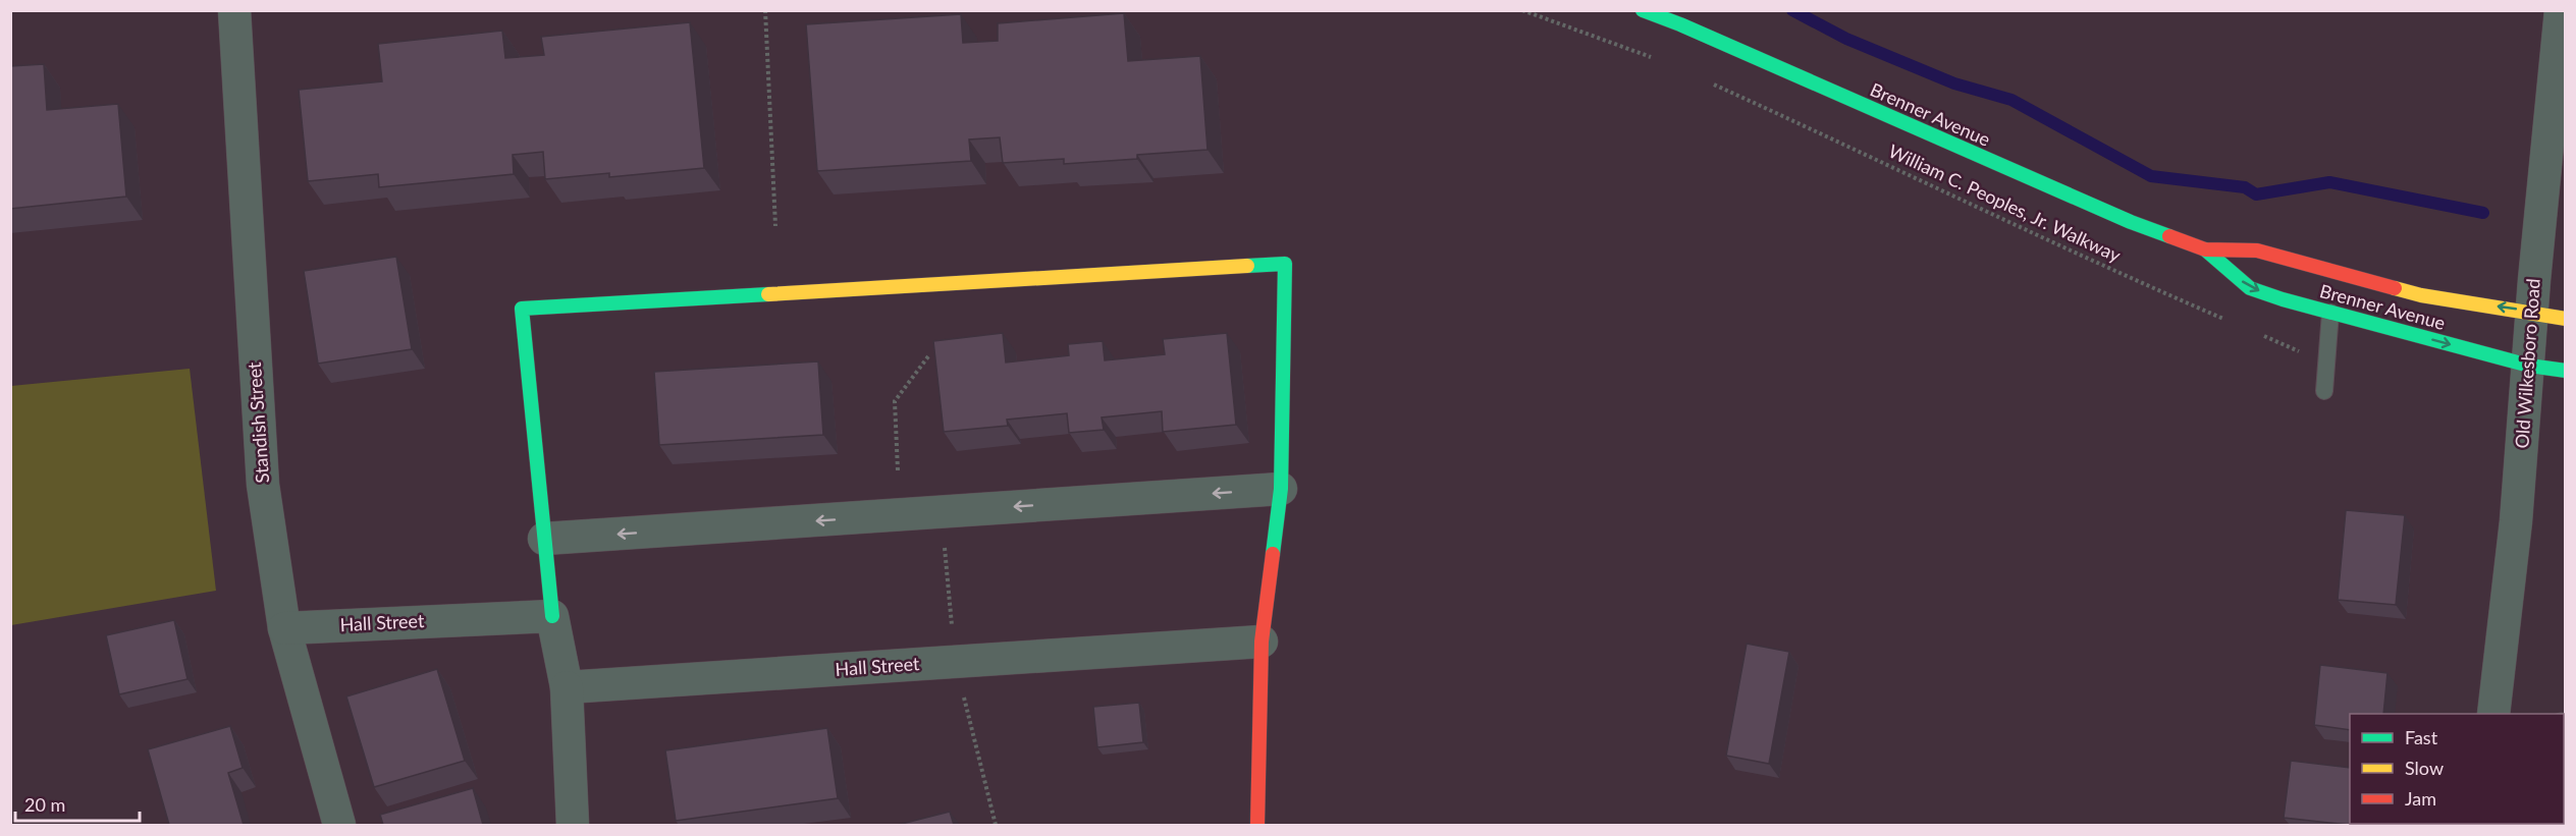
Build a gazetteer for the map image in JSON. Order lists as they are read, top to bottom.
{
  "streets": {
    "street": [
      "Brenner Avenue",
      "Old Wilkesboro Road",
      "Standish Street",
      "Hall Street"
    ],
    "path": ["William C. Peoples, Jr. Walkway"]
  },
  "crossings": [
    ["Brenner Avenue", "Old Wilkesboro Road"],
    ["Standish Street", "Hall Street"]
  ],
  "legend": ["Fast", "Slow", "Jam"],
  "scale_bar": "20 m"
}
